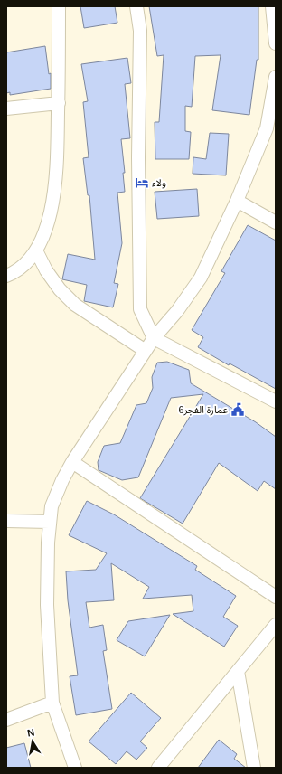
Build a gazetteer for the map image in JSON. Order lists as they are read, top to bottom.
{
  "places": {
    "hotel": ["ولاء"],
    "public building": ["عمارة الفجر6"]
  },
  "north": "top"
}
